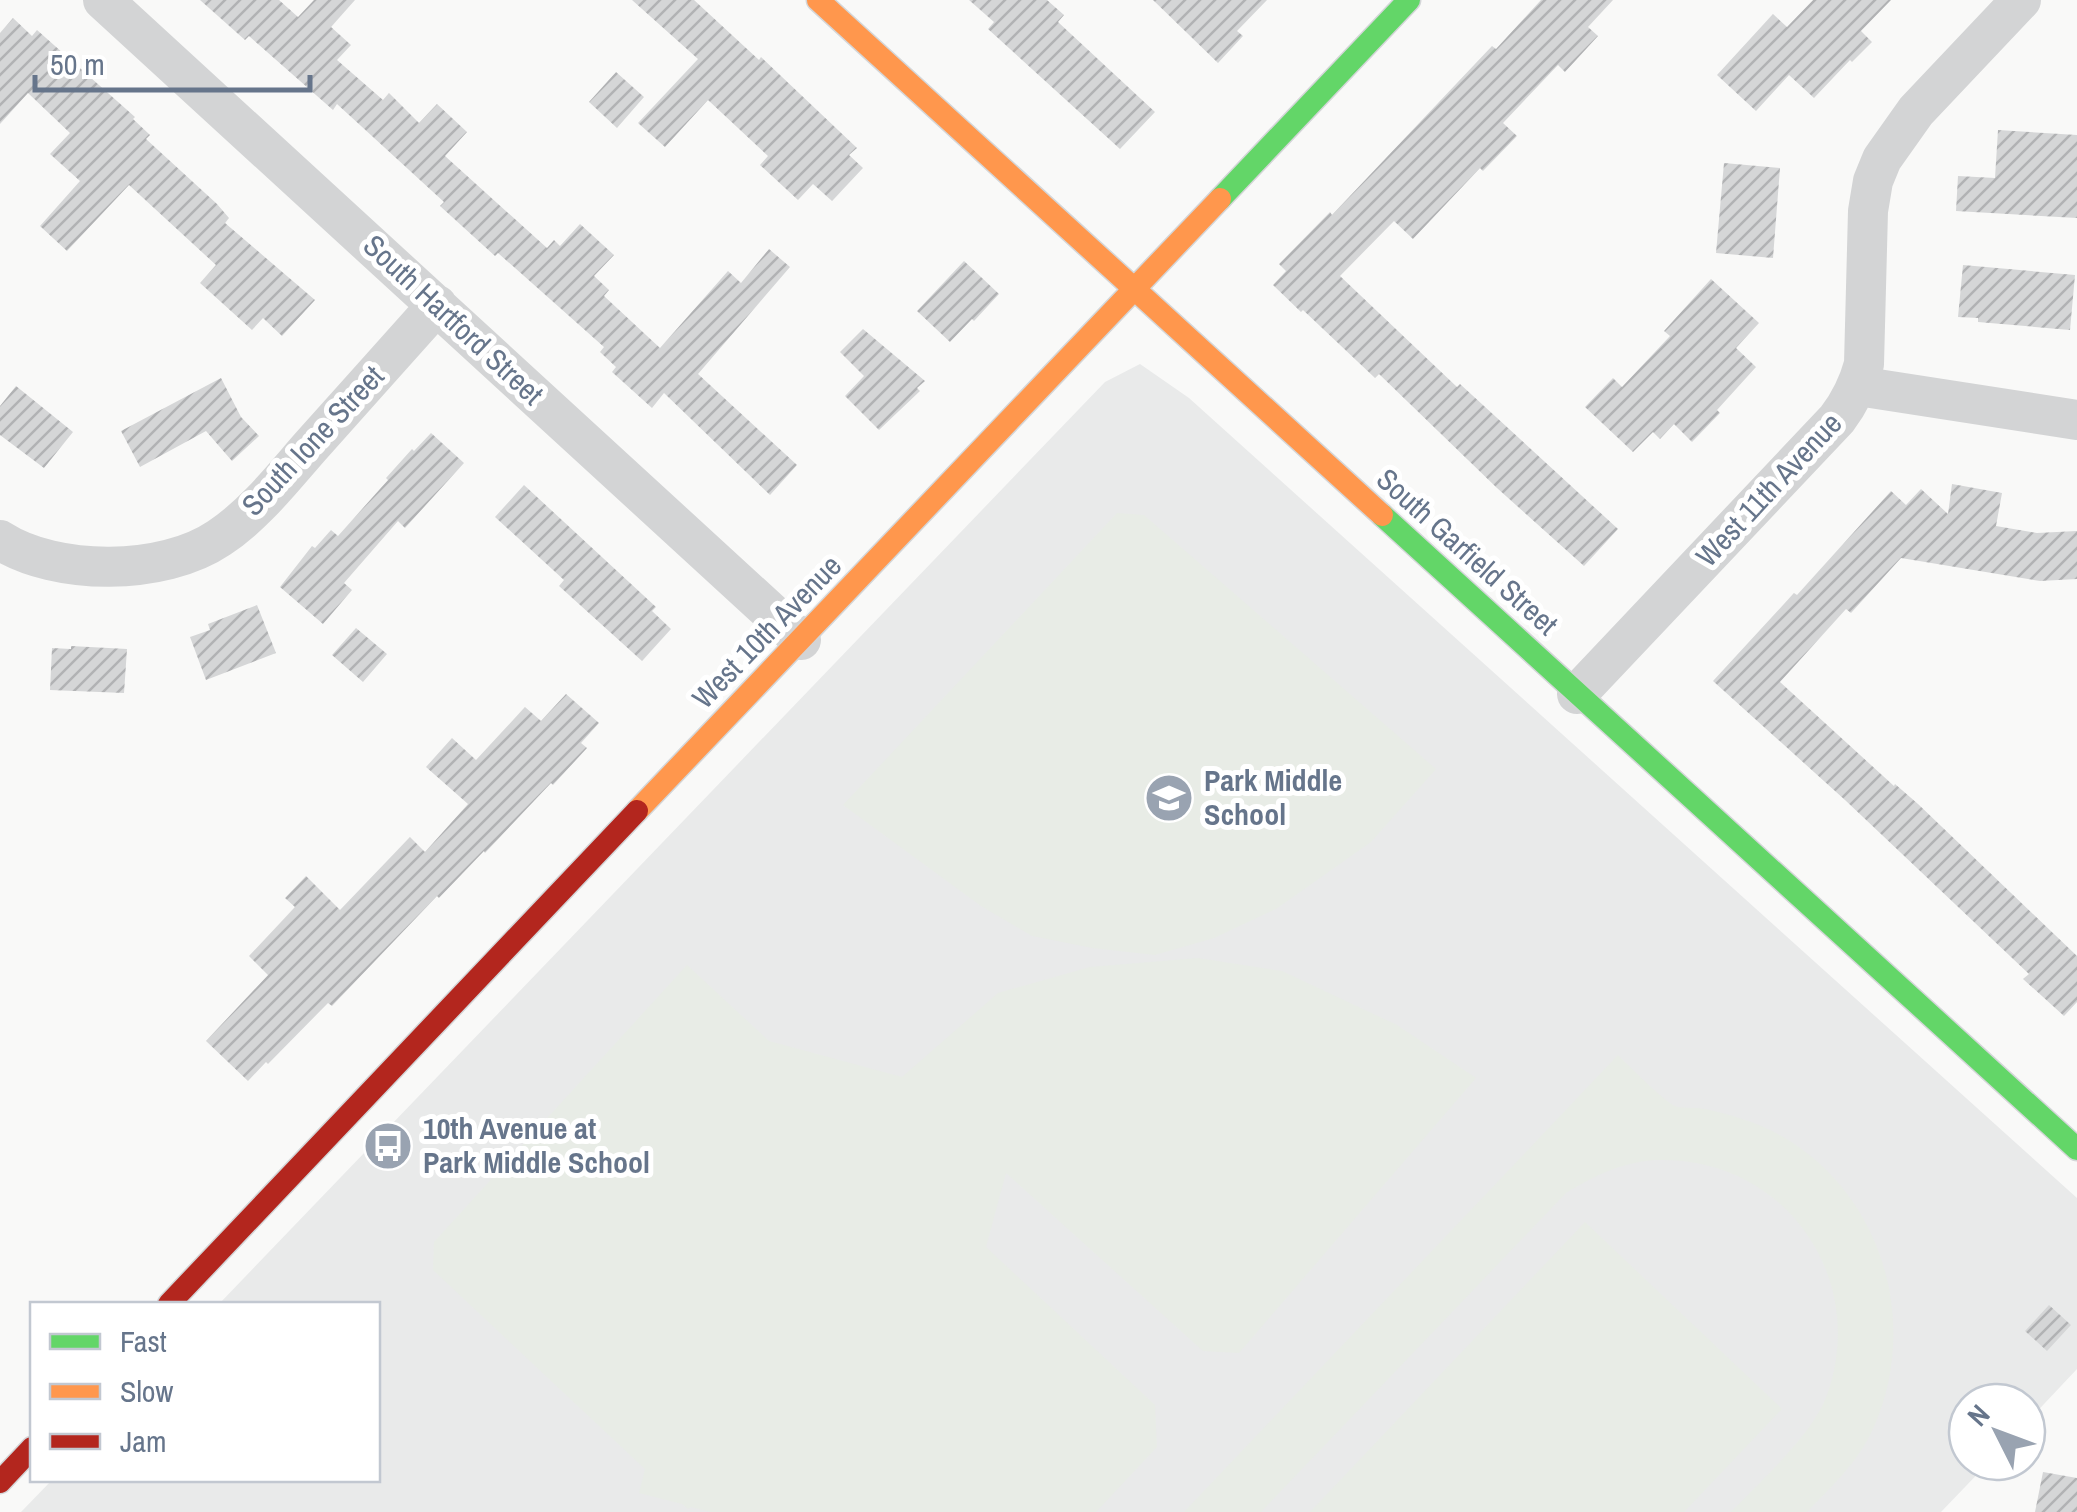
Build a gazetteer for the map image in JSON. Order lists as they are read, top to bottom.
{
  "streets": {
    "main road": ["South Garfield Street", "West 10th Avenue"],
    "street": ["South Hartford Street", "South Ione Street", "West 11th Avenue"]
  },
  "crossings": [
    ["South Hartford Street", "South Ione Street"],
    ["South Hartford Street", "West 10th Avenue"],
    ["West 11th Avenue", "South Garfield Street"],
    ["South Garfield Street", "West 10th Avenue"]
  ],
  "places": {
    "school or university": ["Park Middle School"],
    "bus stop": ["10th Avenue at Park Middle School"]
  },
  "legend": ["Fast", "Slow", "Jam"],
  "scale_bar": "50 m",
  "north": "top left"
}
